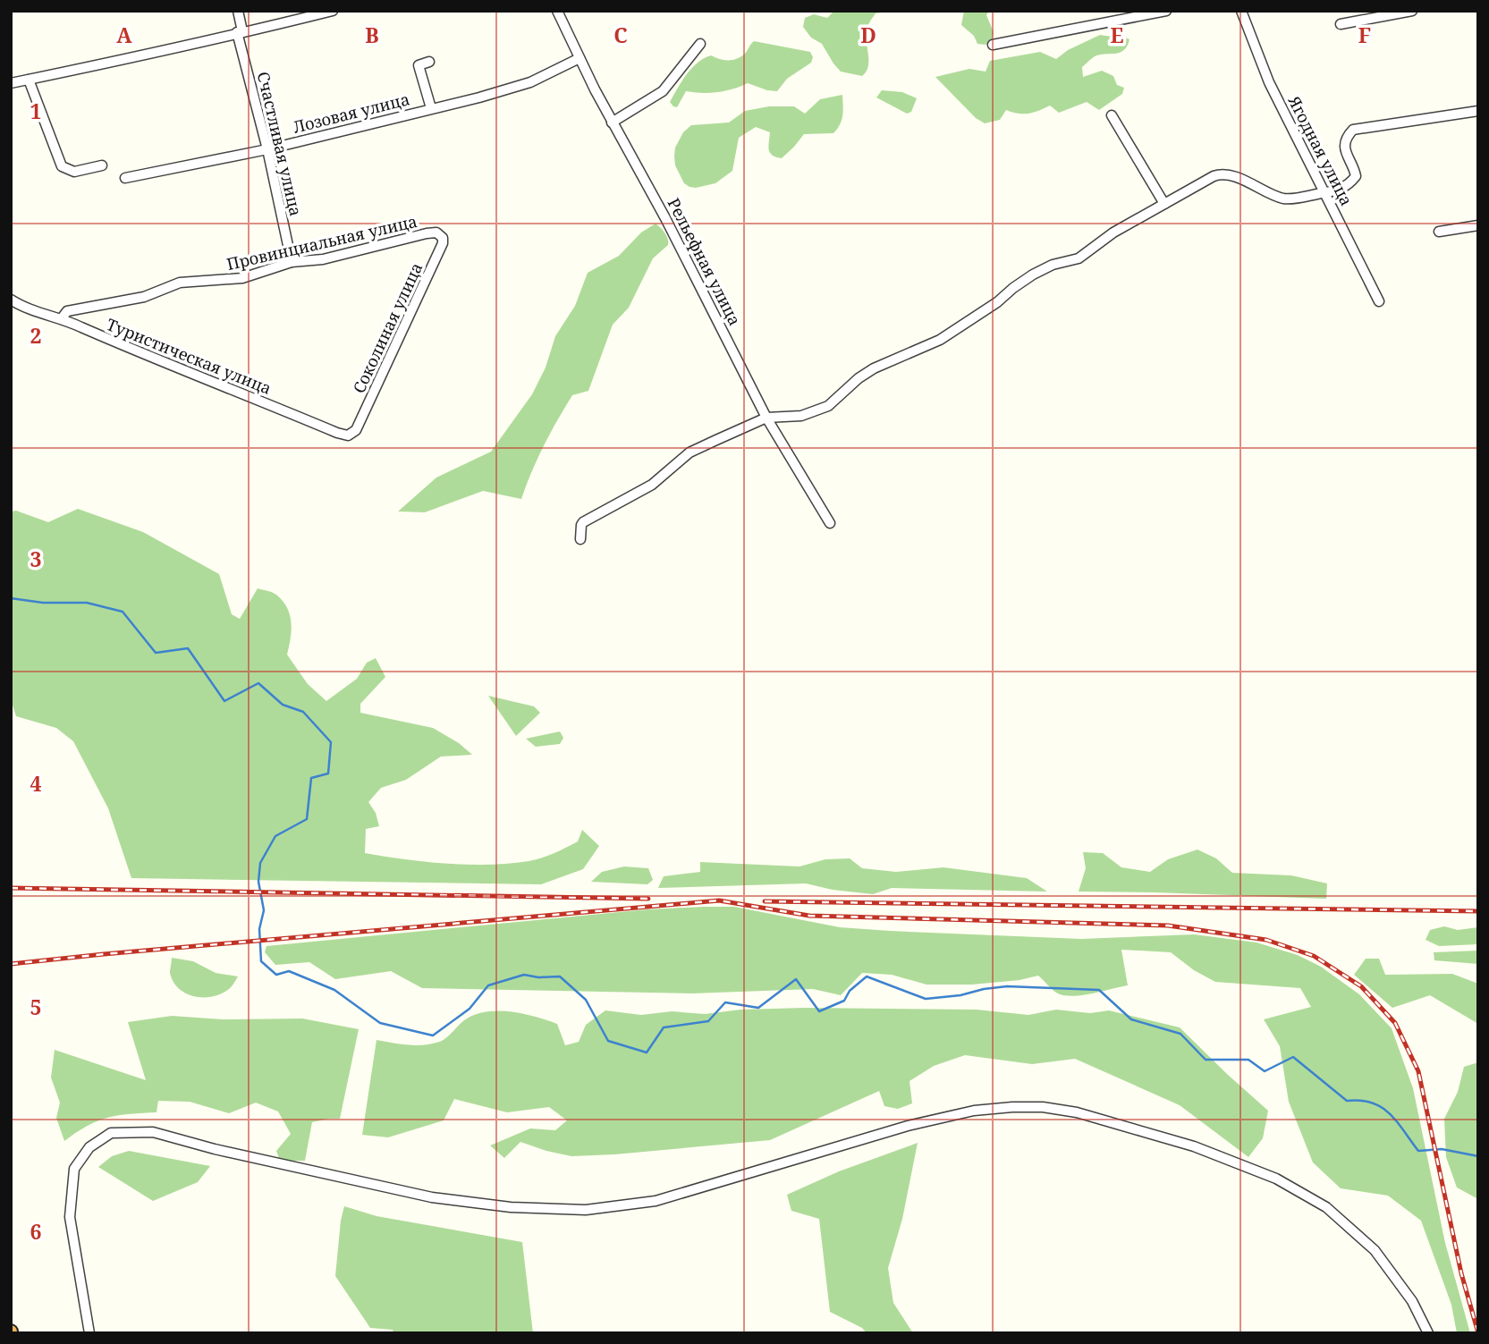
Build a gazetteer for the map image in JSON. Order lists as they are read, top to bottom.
{
  "streets": {
    "street": [
      "Лозовая улица",
      "Счастливая улица",
      "Ягодная улица",
      "Провинциальная улица",
      "Рельефная улица",
      "Соколиная улица",
      "Туристическая улица"
    ]
  },
  "crossings": [
    ["Лозовая улица", "Счастливая улица"],
    ["Лозовая улица", "Рельефная улица"],
    ["Счастливая улица", "Провинциальная улица"],
    ["Провинциальная улица", "Соколиная улица"],
    ["Провинциальная улица", "Туристическая улица"],
    ["Соколиная улица", "Туристическая улица"]
  ],
  "grid": {
    "columns": [
      "A",
      "B",
      "C",
      "D",
      "E",
      "F"
    ],
    "rows": [
      "1",
      "2",
      "3",
      "4",
      "5",
      "6"
    ]
  }
}
